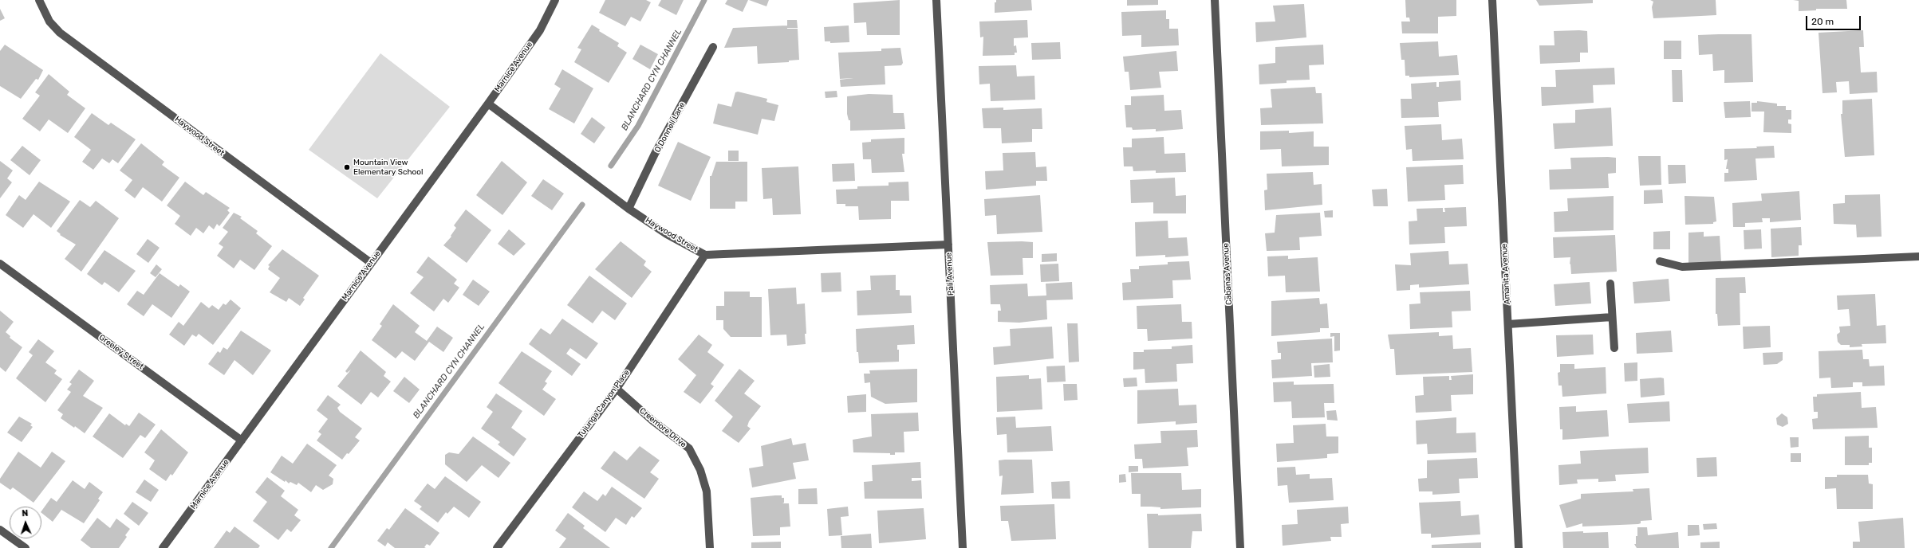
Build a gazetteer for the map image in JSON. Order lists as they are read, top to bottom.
{
  "streets": {
    "street": [
      "Marnice Avenue",
      "O Donnell Lane",
      "Haywood Street",
      "Pali Avenue",
      "Cabanas Avenue",
      "Amanita Avenue",
      "Greeley Street",
      "Tujunga Canyon Place",
      "Creemore Drive"
    ]
  },
  "crossings": [
    ["Marnice Avenue", "Haywood Street"],
    ["Marnice Avenue", "Greeley Street"],
    ["O Donnell Lane", "Haywood Street"],
    ["Haywood Street", "Pali Avenue"],
    ["Haywood Street", "Tujunga Canyon Place"],
    ["Tujunga Canyon Place", "Creemore Drive"]
  ],
  "water": ["BLANCHARD CYN CHANNEL"],
  "places": ["Mountain View Elementary School"],
  "scale_bar": "20 m",
  "north": "top"
}
